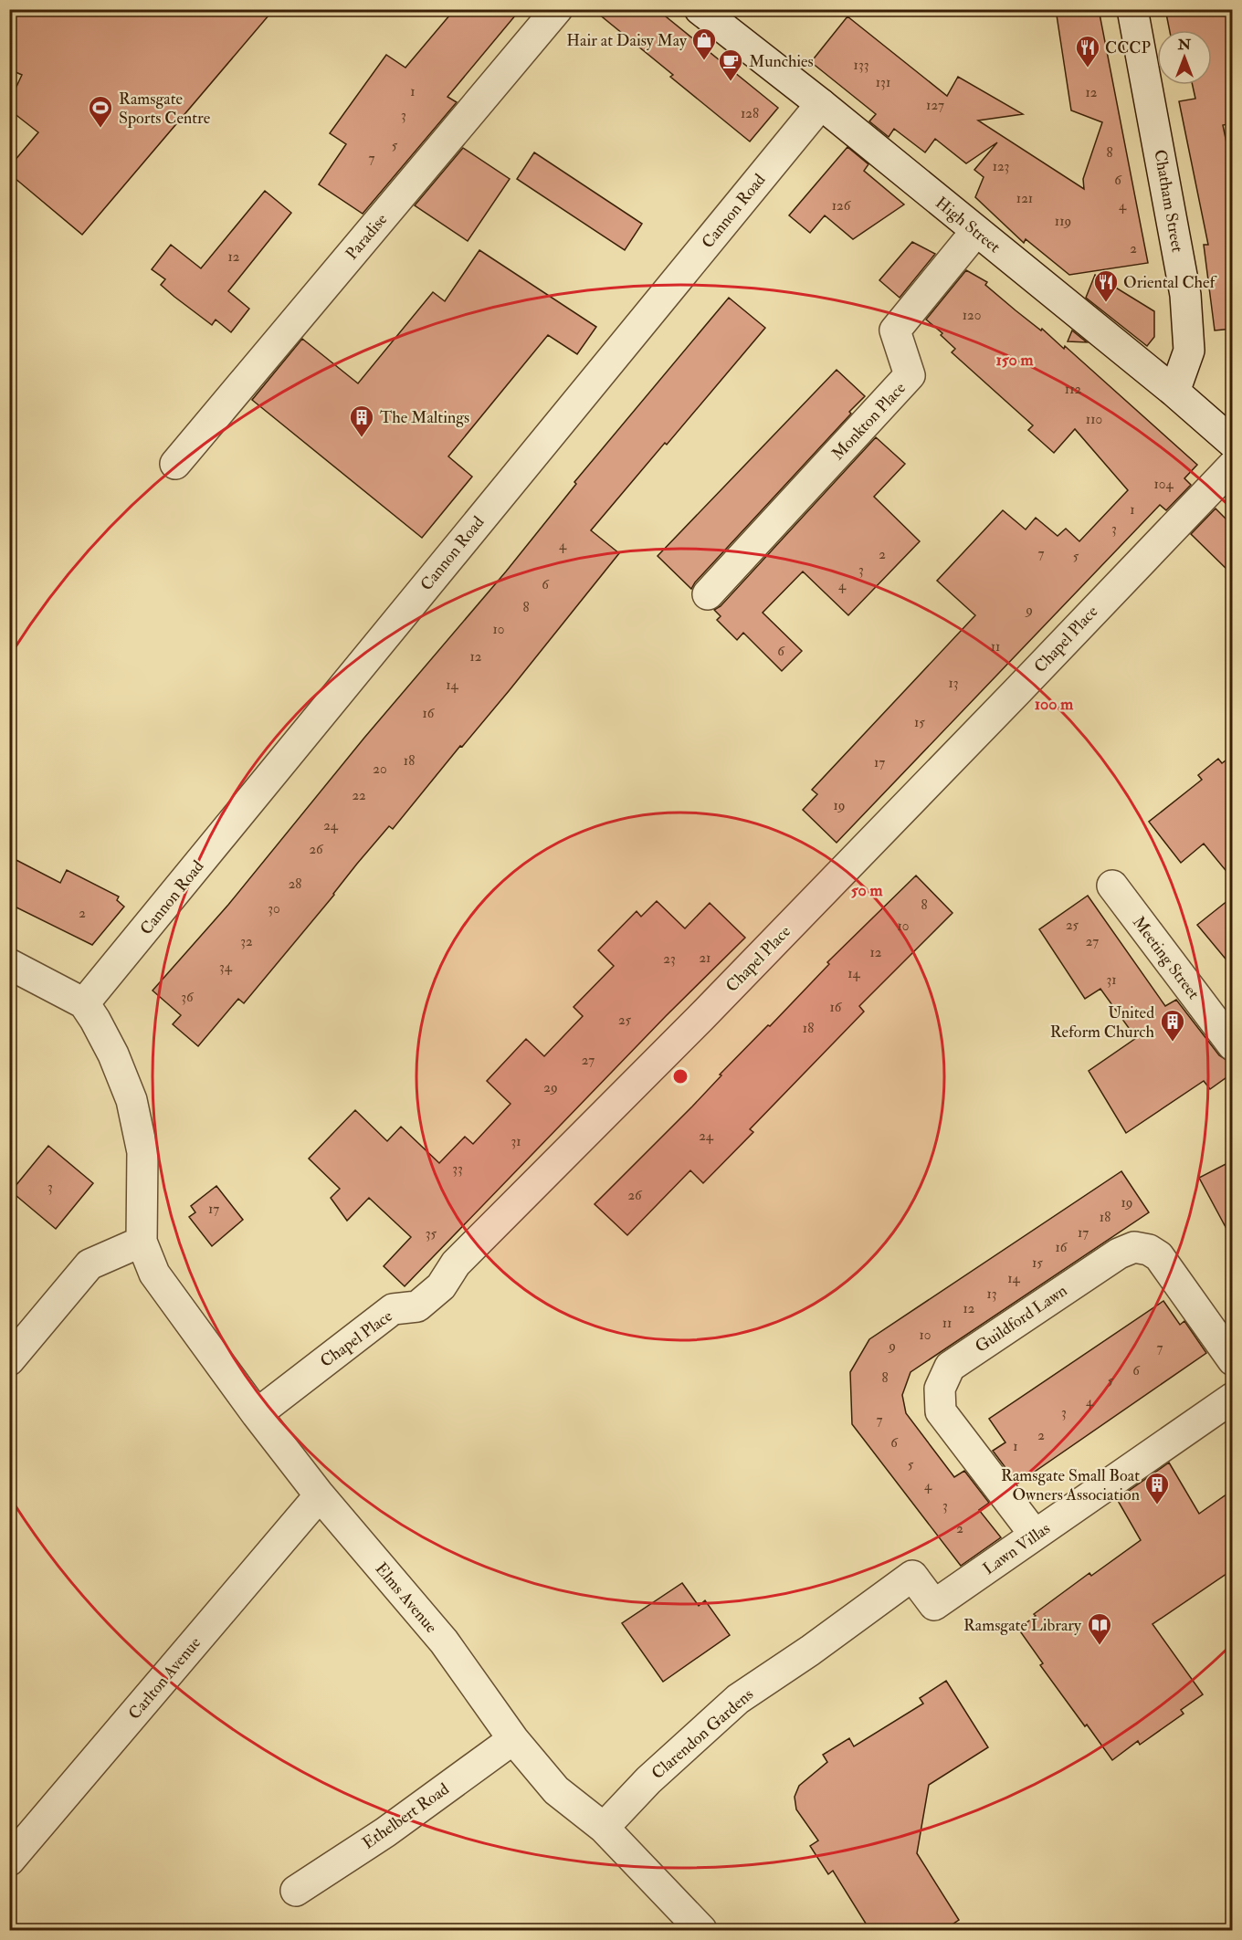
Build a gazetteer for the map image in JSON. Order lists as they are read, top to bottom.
{
  "streets": {
    "street": [
      "Chatham Street",
      "Cannon Road",
      "High Street",
      "Paradise",
      "Monkton Place",
      "Chapel Place",
      "Meeting Street",
      "Guildford Lawn",
      "Lawn Villas",
      "Elms Avenue",
      "Carlton Avenue",
      "Clarendon Gardens",
      "Ethelbert Road"
    ]
  },
  "crossings": [
    ["Chatham Street", "High Street"],
    ["Cannon Road", "High Street"],
    ["High Street", "Monkton Place"],
    ["Chapel Place", "Elms Avenue"],
    ["Guildford Lawn", "Lawn Villas"],
    ["Lawn Villas", "Clarendon Gardens"],
    ["Elms Avenue", "Carlton Avenue"],
    ["Elms Avenue", "Clarendon Gardens"],
    ["Elms Avenue", "Ethelbert Road"]
  ],
  "places": {
    "shop": ["Hair at Daisy May"],
    "restaurant": ["CCCP", "Oriental Chef"],
    "cafe": ["Munchies"],
    "sports": ["Ramsgate Sports Centre"],
    "building": ["The Maltings", "United Reform Church", "Ramsgate Small Boat Owners Association"],
    "library": ["Ramsgate Library"]
  },
  "house_numbers": [
    "133",
    "131",
    "1",
    "12",
    "127",
    "128",
    "3",
    "5",
    "8",
    "7",
    "123",
    "6",
    "121",
    "126",
    "4",
    "119",
    "2",
    "12",
    "120",
    "112",
    "110",
    "104",
    "1",
    "3",
    "4",
    "7",
    "2",
    "5",
    "3",
    "6",
    "4",
    "8",
    "9",
    "10",
    "11",
    "6",
    "12",
    "13",
    "14",
    "16",
    "15",
    "18",
    "17",
    "20",
    "22",
    "19",
    "24",
    "26",
    "28",
    "8",
    "30",
    "2",
    "25",
    "10",
    "32",
    "27",
    "12",
    "21",
    "23",
    "34",
    "14",
    "31",
    "36",
    "16",
    "25",
    "18",
    "27",
    "29",
    "24",
    "31",
    "33",
    "3",
    "26",
    "19",
    "17",
    "18",
    "17",
    "35",
    "16",
    "15",
    "14",
    "13",
    "12",
    "11",
    "10",
    "9",
    "7",
    "6",
    "8",
    "5",
    "4",
    "3",
    "7",
    "2",
    "6",
    "1",
    "5",
    "4",
    "3",
    "2"
  ],
  "north": "top",
  "rings": ["150 m", "100 m", "50 m"]
}
